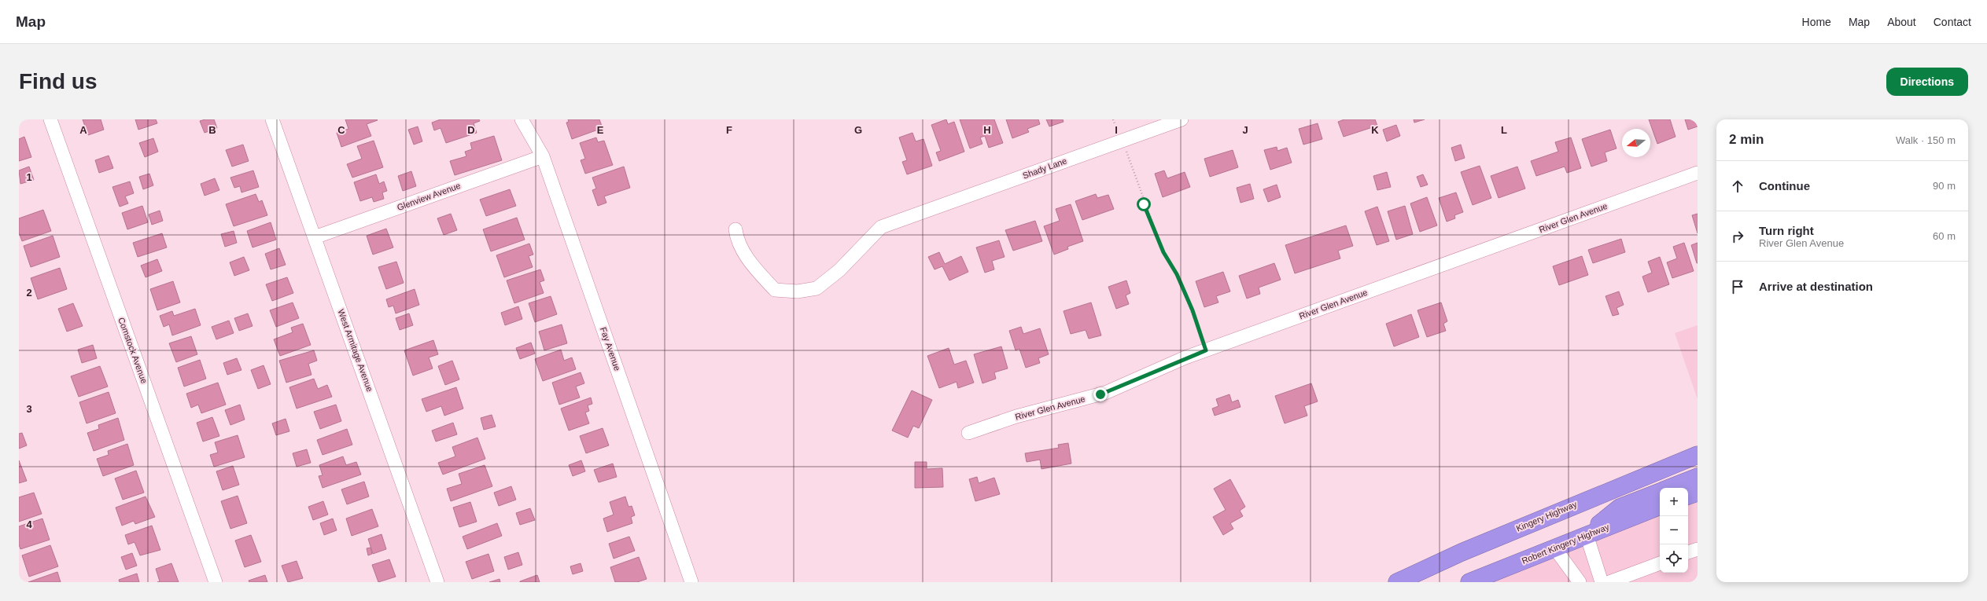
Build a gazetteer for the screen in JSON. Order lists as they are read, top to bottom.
{
  "streets": {
    "highway": ["Kingery Highway", "Robert Kingery Highway"],
    "street": [
      "Shady Lane",
      "Glenview Avenue",
      "River Glen Avenue",
      "Fay Avenue",
      "Comstock Avenue",
      "West Armitage Avenue"
    ]
  },
  "crossings": [
    ["Glenview Avenue", "Fay Avenue"],
    ["Glenview Avenue", "West Armitage Avenue"]
  ],
  "north": "left",
  "page": {
    "header": "Map",
    "nav": [
      "Home",
      "Map",
      "About",
      "Contact"
    ],
    "buttons": "Directions",
    "title": "Find us",
    "heading": ["2 min", "Walk · 150 m"],
    "list": [
      ["Continue", "90 m"],
      ["Turn right", "River Glen Avenue", "60 m"],
      "Arrive at destination"
    ],
    "map_buttons": ["+", "−"]
  },
  "grid": {
    "columns": [
      "A",
      "B",
      "C",
      "D",
      "E",
      "F",
      "G",
      "H",
      "I",
      "J",
      "K",
      "L"
    ],
    "rows": [
      "1",
      "2",
      "3",
      "4"
    ]
  }
}
